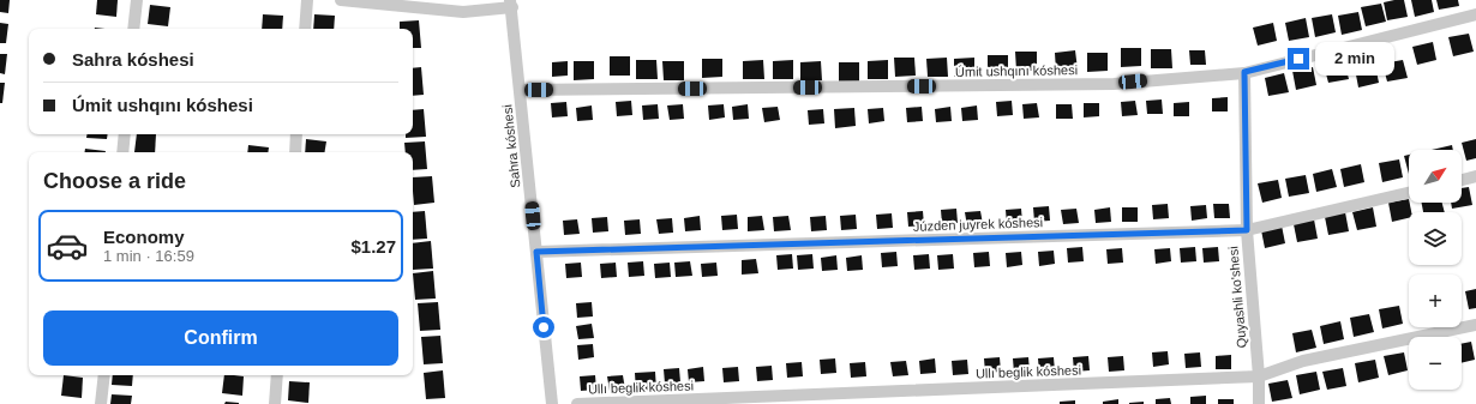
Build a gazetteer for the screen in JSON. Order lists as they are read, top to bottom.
{
  "streets": {
    "street": [
      "Úmit ushqını kóshesi",
      "Sahra kóshesi",
      "Júzden juyrek kóshesi",
      "Quyashli ko'shesi",
      "Ullı beglik kóshesi"
    ]
  },
  "crossings": [
    ["Úmit ushqını kóshesi", "Sahra kóshesi"],
    ["Úmit ushqını kóshesi", "Quyashli ko'shesi"],
    ["Sahra kóshesi", "Júzden juyrek kóshesi"],
    ["Júzden juyrek kóshesi", "Quyashli ko'shesi"],
    ["Quyashli ko'shesi", "Ullı beglik kóshesi"]
  ],
  "north": "top right",
  "page": {
    "banner": ["Sahra kóshesi", "Úmit ushqını kóshesi"],
    "bubble": "2 min",
    "map_buttons": ["+", "−"],
    "heading": "Choose a ride",
    "list": [
      {
        "name": "Economy",
        "note": "1 min · 16:59",
        "value": "$1.27"
      }
    ],
    "buttons": "Confirm"
  }
}
